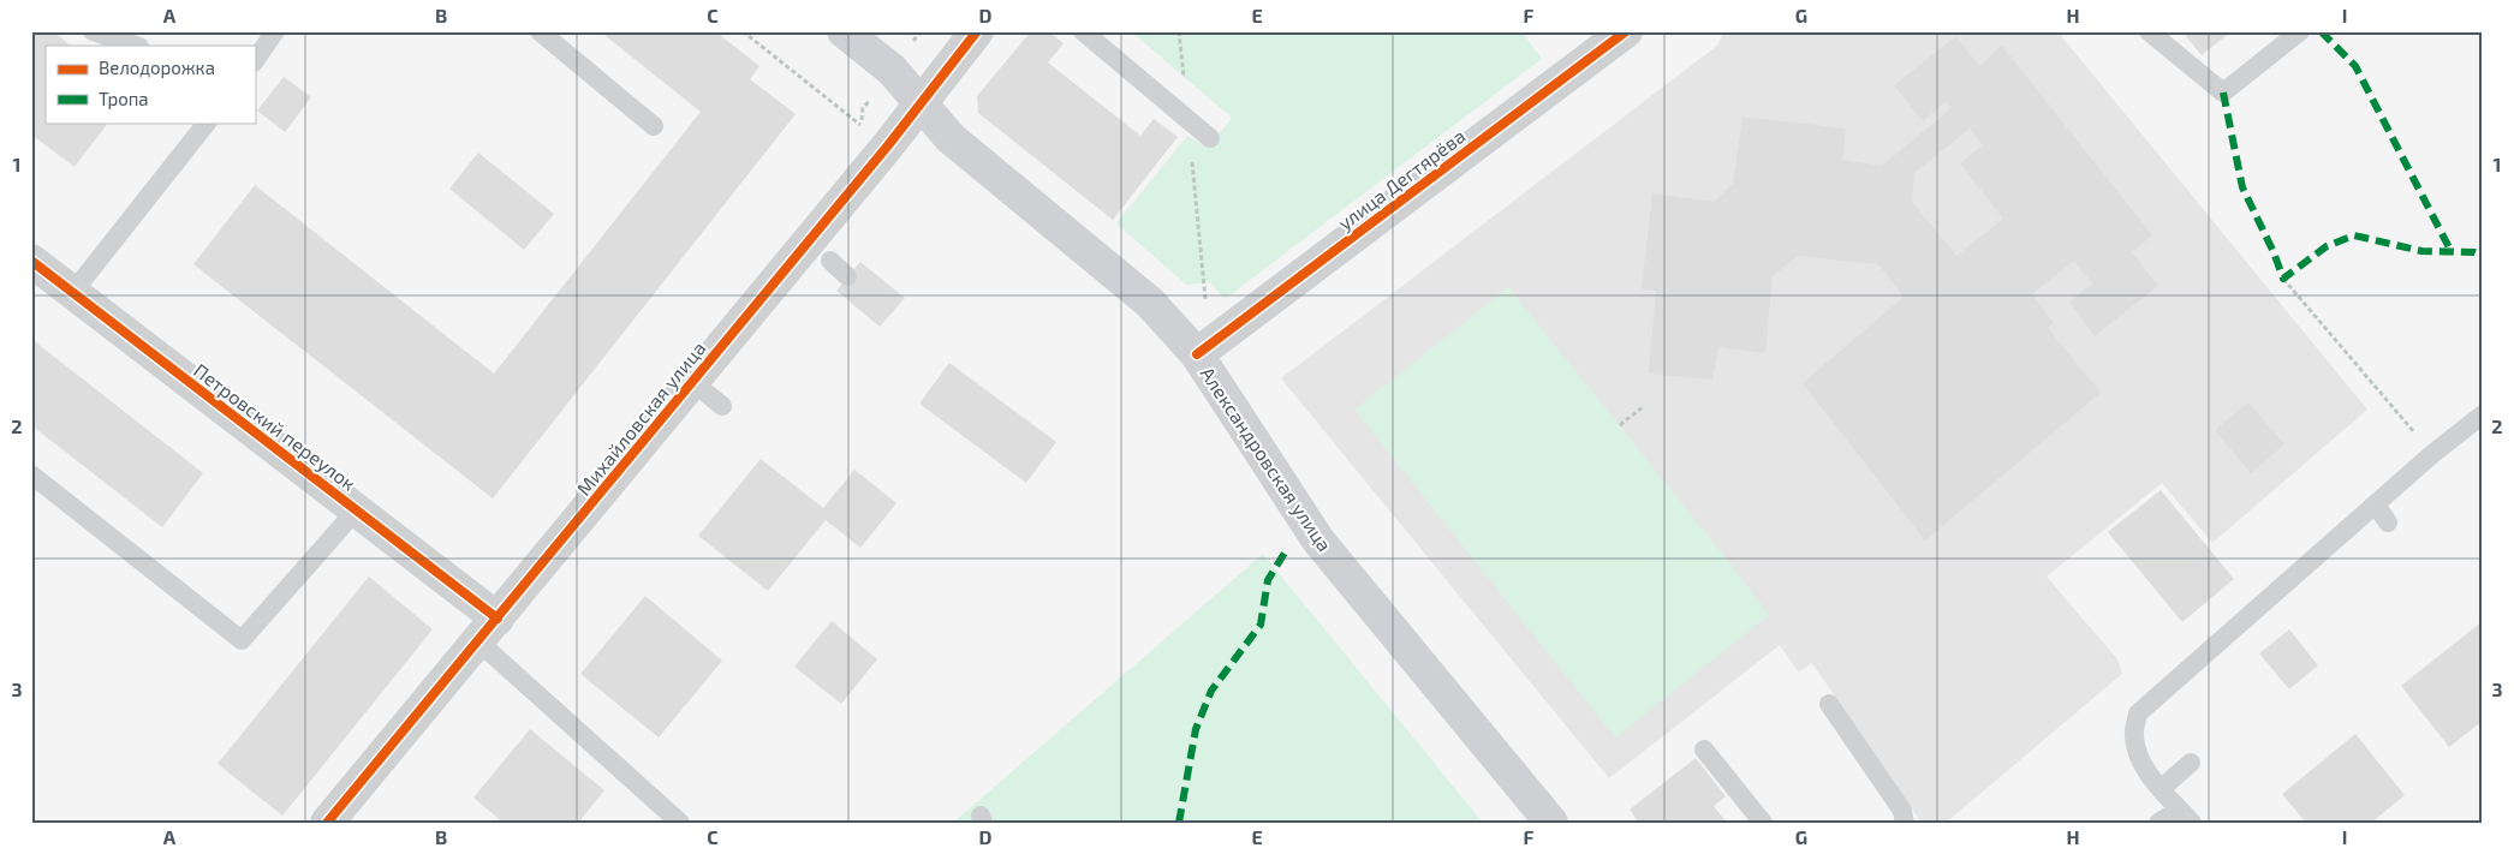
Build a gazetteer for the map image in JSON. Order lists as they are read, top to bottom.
{
  "streets": {
    "main road": ["Александровская улица"],
    "street": ["улица Дегтярёва", "Михайловская улица", "Петровский переулок"]
  },
  "crossings": [
    ["улица Дегтярёва", "Александровская улица"],
    ["Михайловская улица", "Петровский переулок"],
    ["Михайловская улица", "Александровская улица"]
  ],
  "legend": ["Велодорожка", "Тропа"],
  "grid": {
    "columns": [
      "A",
      "B",
      "C",
      "D",
      "E",
      "F",
      "G",
      "H",
      "I"
    ],
    "rows": ["1", "2", "3"]
  }
}
